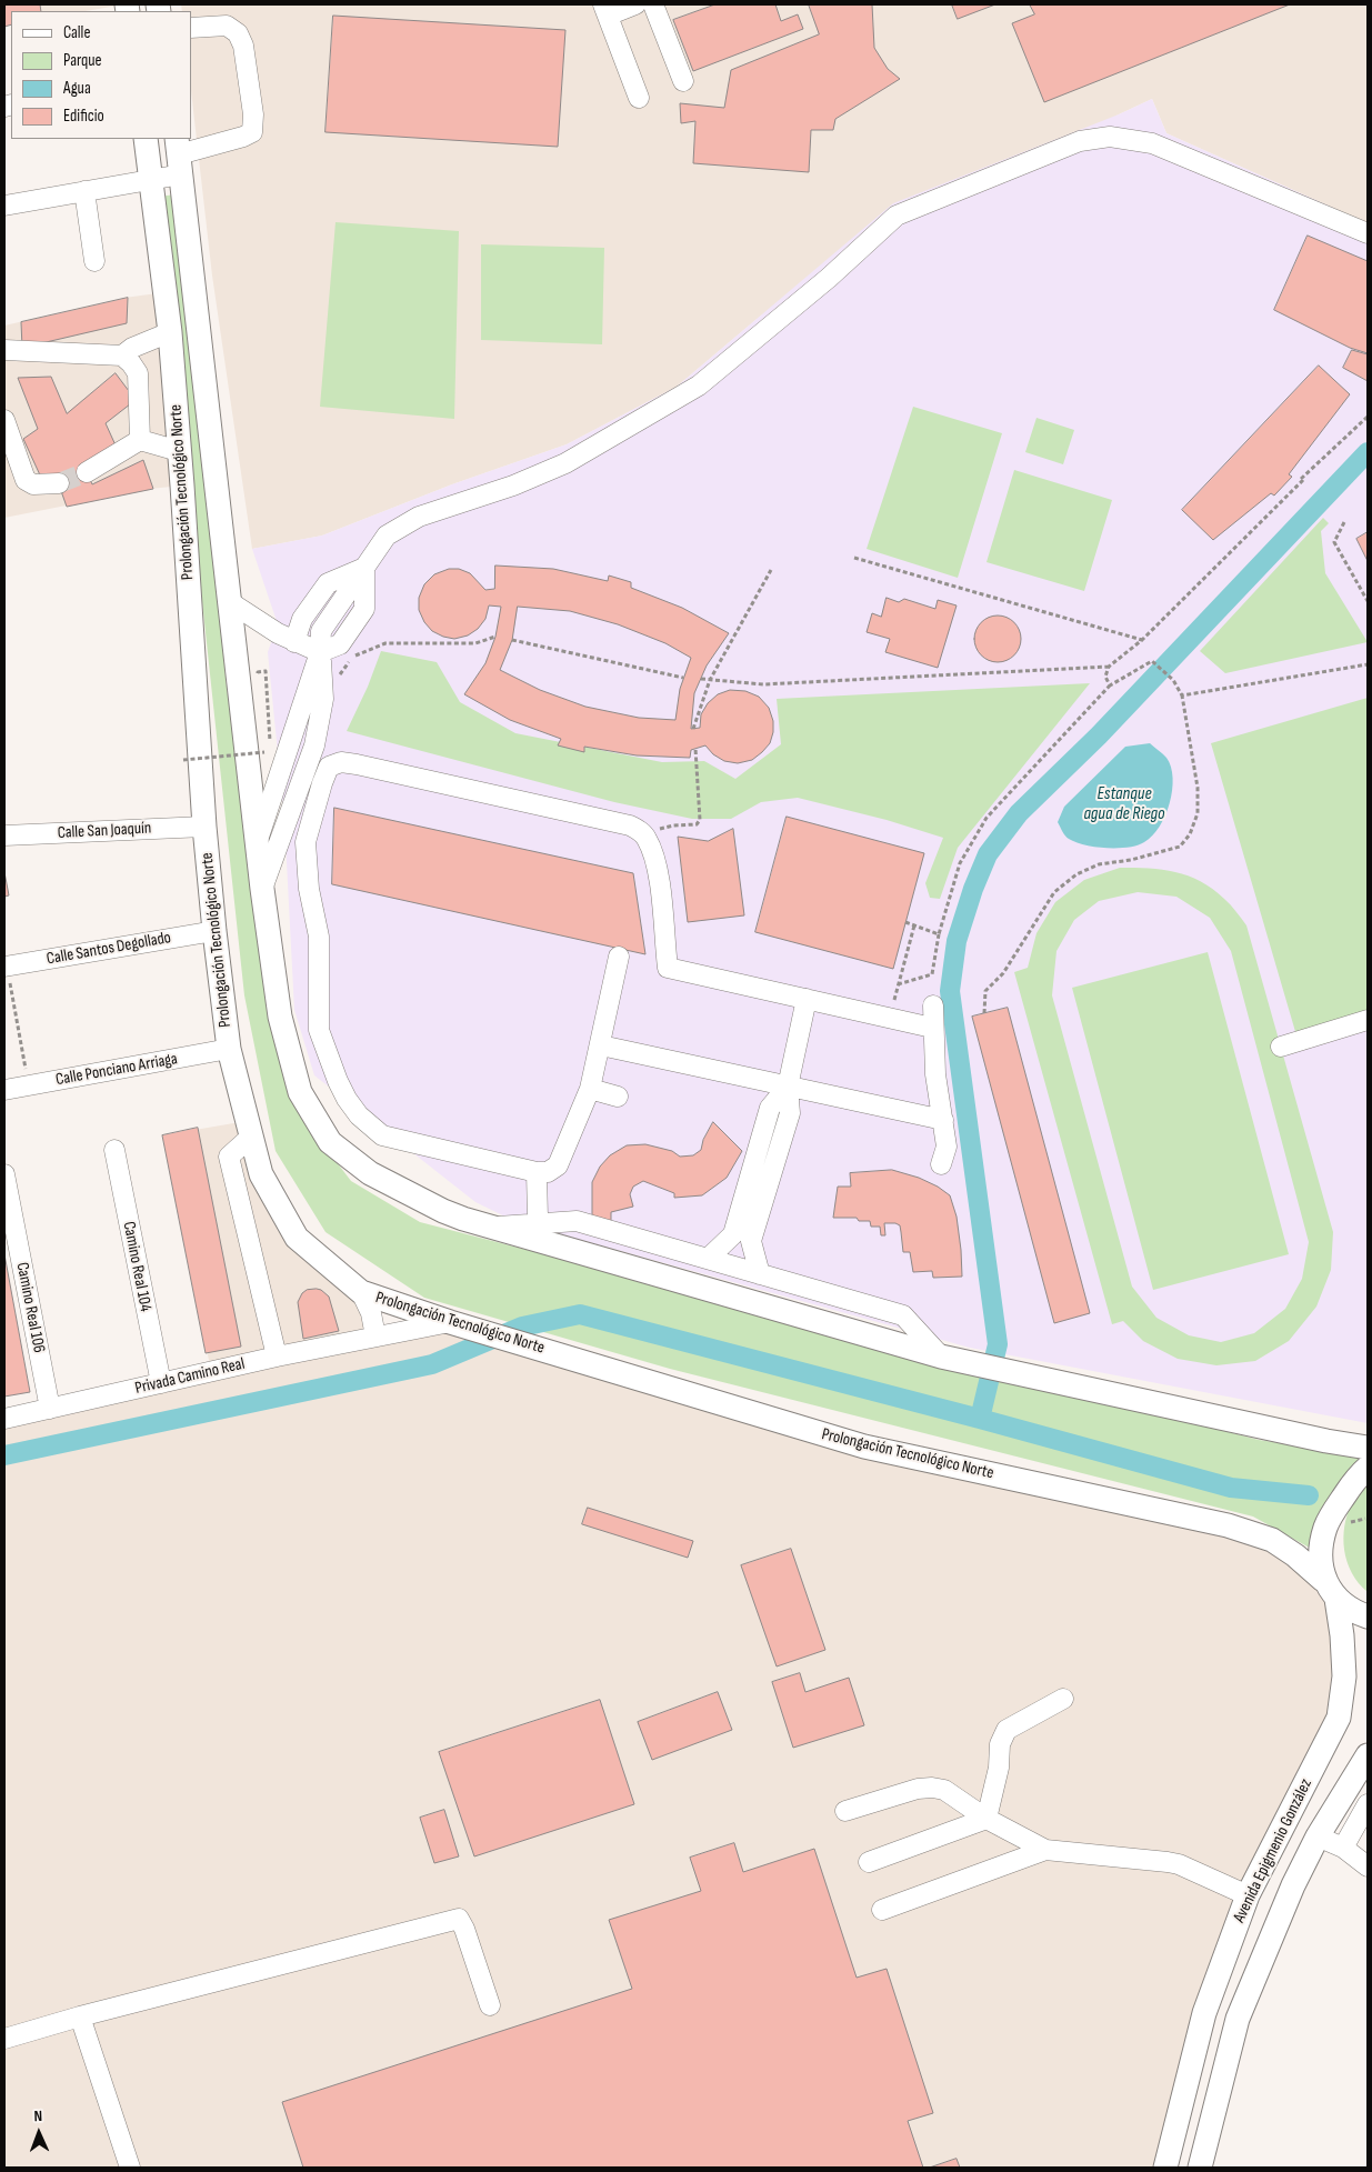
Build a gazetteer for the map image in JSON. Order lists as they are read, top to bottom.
{
  "streets": {
    "main road": ["Prolongación Tecnológico Norte", "Avenida Epigmenio González"],
    "street": [
      "Calle San Joaquín",
      "Calle Santos Degollado",
      "Calle Ponciano Arriaga",
      "Camino Real 104",
      "Camino Real 106",
      "Privada Camino Real"
    ]
  },
  "crossings": [
    ["Prolongación Tecnológico Norte", "Calle San Joaquín"],
    ["Prolongación Tecnológico Norte", "Calle Santos Degollado"],
    ["Prolongación Tecnológico Norte", "Calle Ponciano Arriaga"],
    ["Prolongación Tecnológico Norte", "Privada Camino Real"],
    ["Prolongación Tecnológico Norte", "Avenida Epigmenio González"],
    ["Camino Real 104", "Privada Camino Real"],
    ["Camino Real 106", "Privada Camino Real"]
  ],
  "water": ["Estanque agua de Riego"],
  "legend": [
    "Calle",
    "Parque",
    "Agua",
    "Edificio"
  ],
  "north": "top"
}
